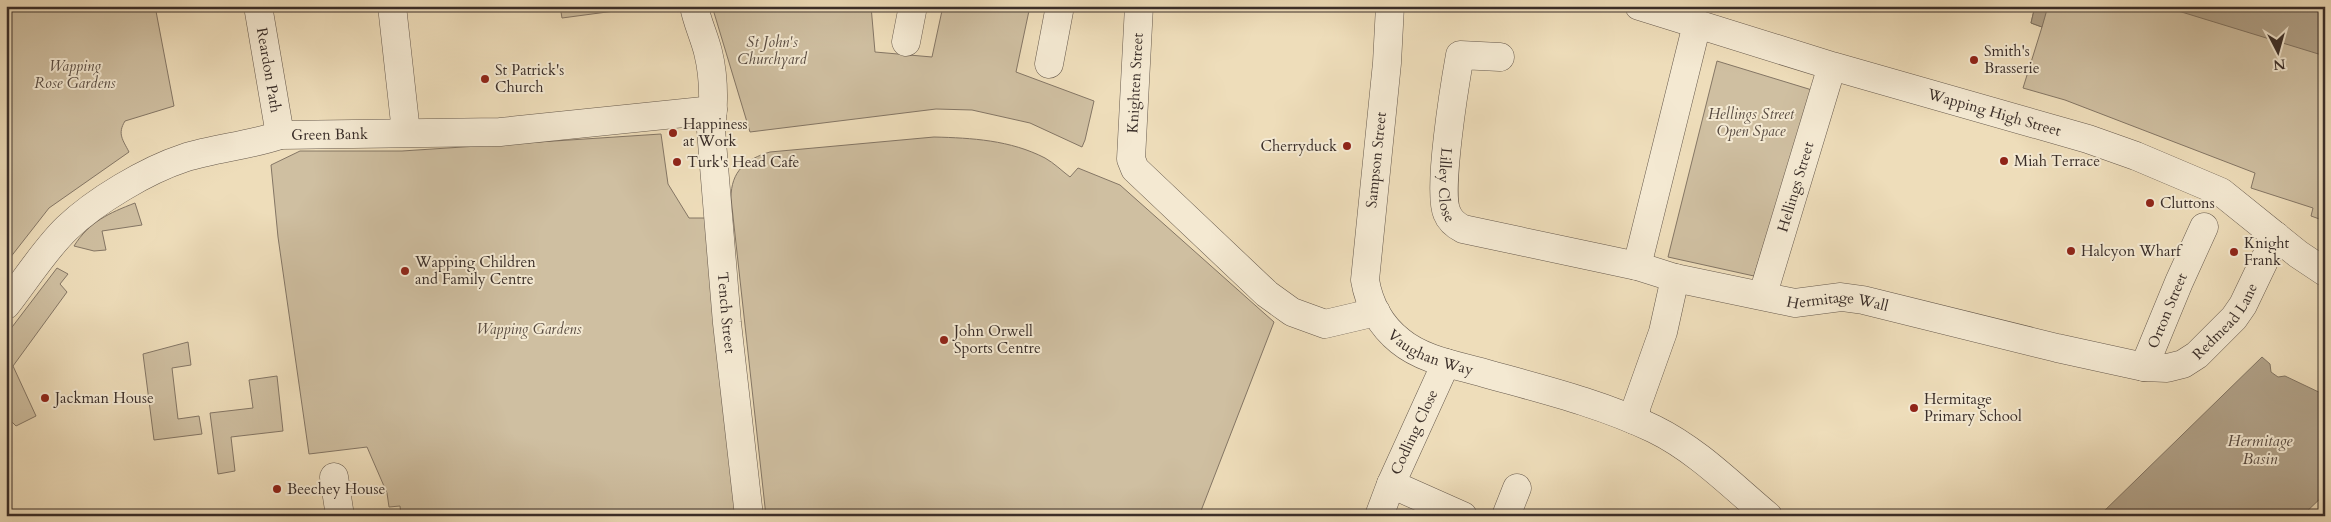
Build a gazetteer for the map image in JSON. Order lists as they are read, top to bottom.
{
  "streets": {
    "street": [
      "Reardon Path",
      "Knighten Street",
      "Wapping High Street",
      "Green Bank",
      "Sampson Street",
      "Lilley Close",
      "Hellings Street",
      "Hermitage Wall",
      "Orton Street",
      "Tench Street",
      "Redmead Lane",
      "Vaughan Way",
      "Codling Close"
    ]
  },
  "crossings": [
    ["Reardon Path", "Green Bank"],
    ["Knighten Street", "Vaughan Way"],
    ["Wapping High Street", "Redmead Lane"],
    ["Green Bank", "Tench Street"],
    ["Sampson Street", "Vaughan Way"],
    ["Lilley Close", "Hermitage Wall"],
    ["Hellings Street", "Hermitage Wall"],
    ["Hermitage Wall", "Orton Street"],
    ["Hermitage Wall", "Redmead Lane"],
    ["Orton Street", "Redmead Lane"],
    ["Vaughan Way", "Codling Close"]
  ],
  "water": ["Hermitage Basin"],
  "parks": [
    "St John's Churchyard",
    "Wapping Rose Gardens",
    "Hellings Street Open Space",
    "Wapping Gardens"
  ],
  "places": [
    "Smith's Brasserie",
    "St Patrick's Church",
    "Happiness at Work",
    "Cherryduck",
    "Miah Terrace",
    "Turk's Head Cafe",
    "Cluttons",
    "Halcyon Wharf",
    "Knight Frank",
    "Wapping Children and Family Centre",
    "John Orwell Sports Centre",
    "Jackman House",
    "Hermitage Primary School",
    "Beechey House"
  ],
  "north": "bottom"
}
